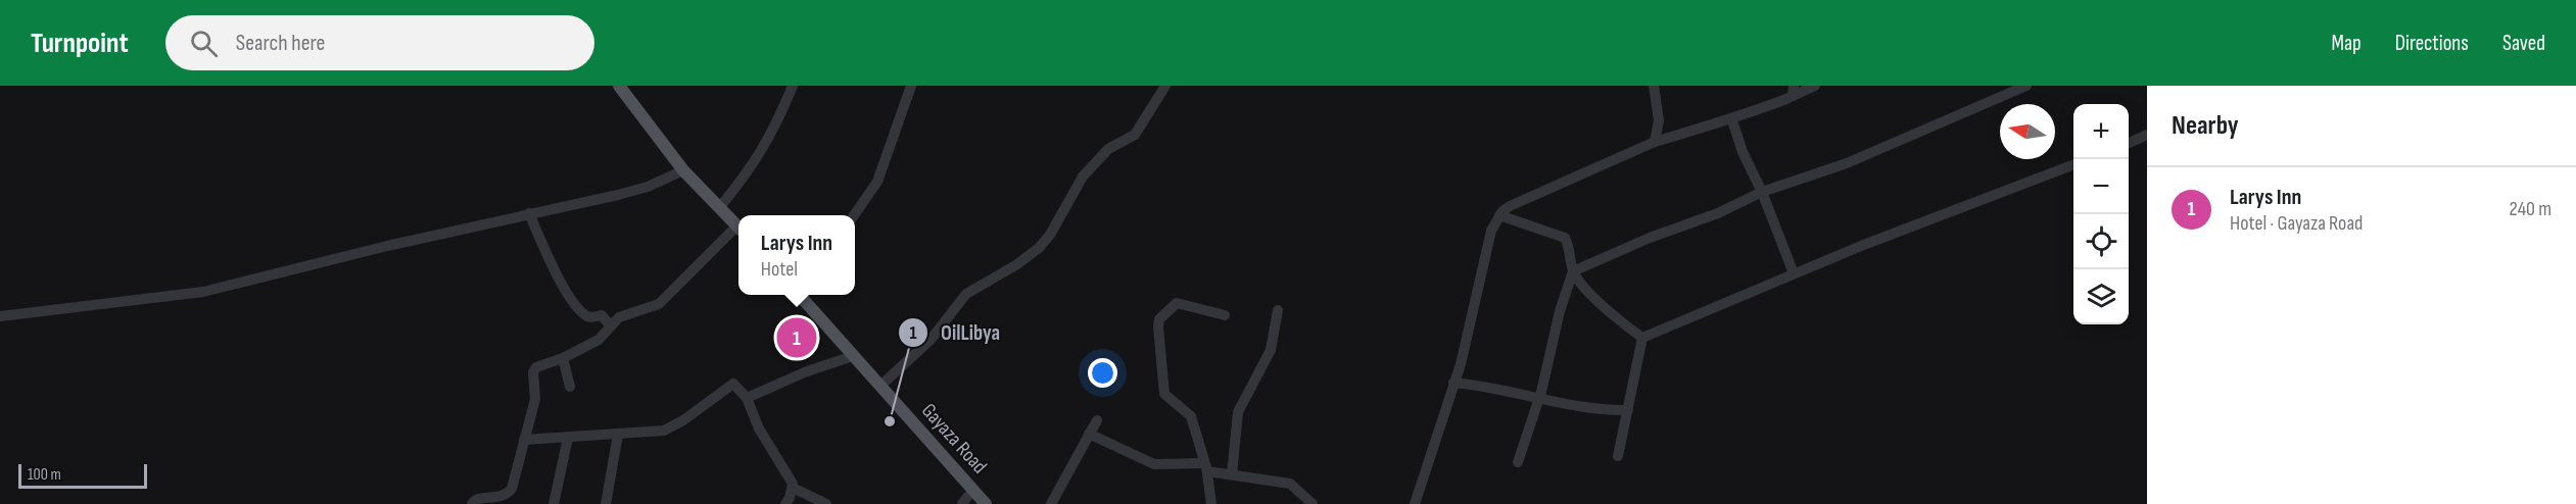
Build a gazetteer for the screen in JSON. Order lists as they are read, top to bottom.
{
  "streets": {
    "main road": ["Gayaza Road"]
  },
  "places": ["OilLibya"],
  "scale_bar": "100 m",
  "north": "left",
  "page": {
    "header": "Turnpoint",
    "search": "Search here",
    "nav": ["Map", "Directions", "Saved"],
    "heading": "Nearby",
    "map_buttons": ["+", "−"],
    "list": [
      {
        "mark": "1",
        "name": "Larys Inn",
        "note": "Hotel · Gayaza Road",
        "value": "240 m"
      }
    ],
    "popup": ["Larys Inn", "Hotel"],
    "pins": "1",
    "scale": "100 m"
  }
}
